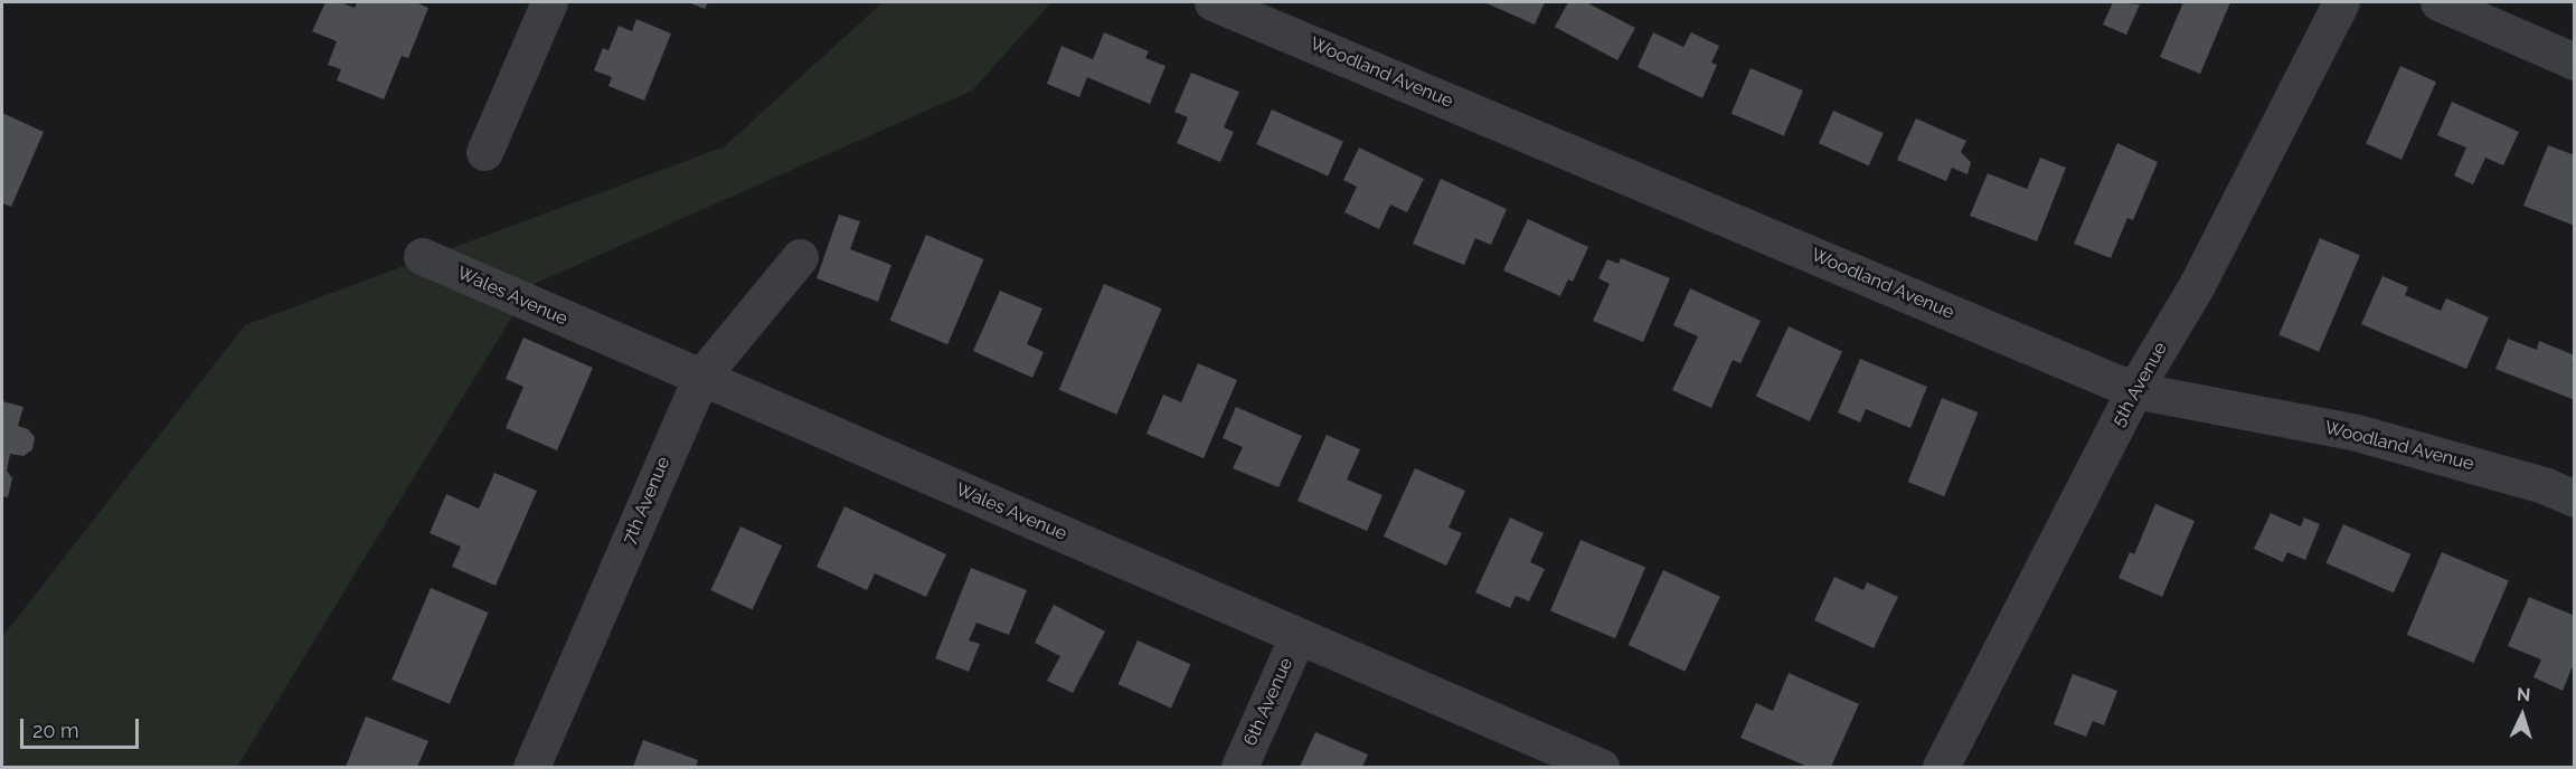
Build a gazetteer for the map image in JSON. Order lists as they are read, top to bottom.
{
  "streets": {
    "street": [
      "Woodland Avenue",
      "Wales Avenue",
      "5th Avenue",
      "7th Avenue",
      "6th Avenue"
    ]
  },
  "crossings": [
    ["Woodland Avenue", "5th Avenue"],
    ["Wales Avenue", "7th Avenue"],
    ["Wales Avenue", "6th Avenue"]
  ],
  "scale_bar": "20 m",
  "north": "top"
}
